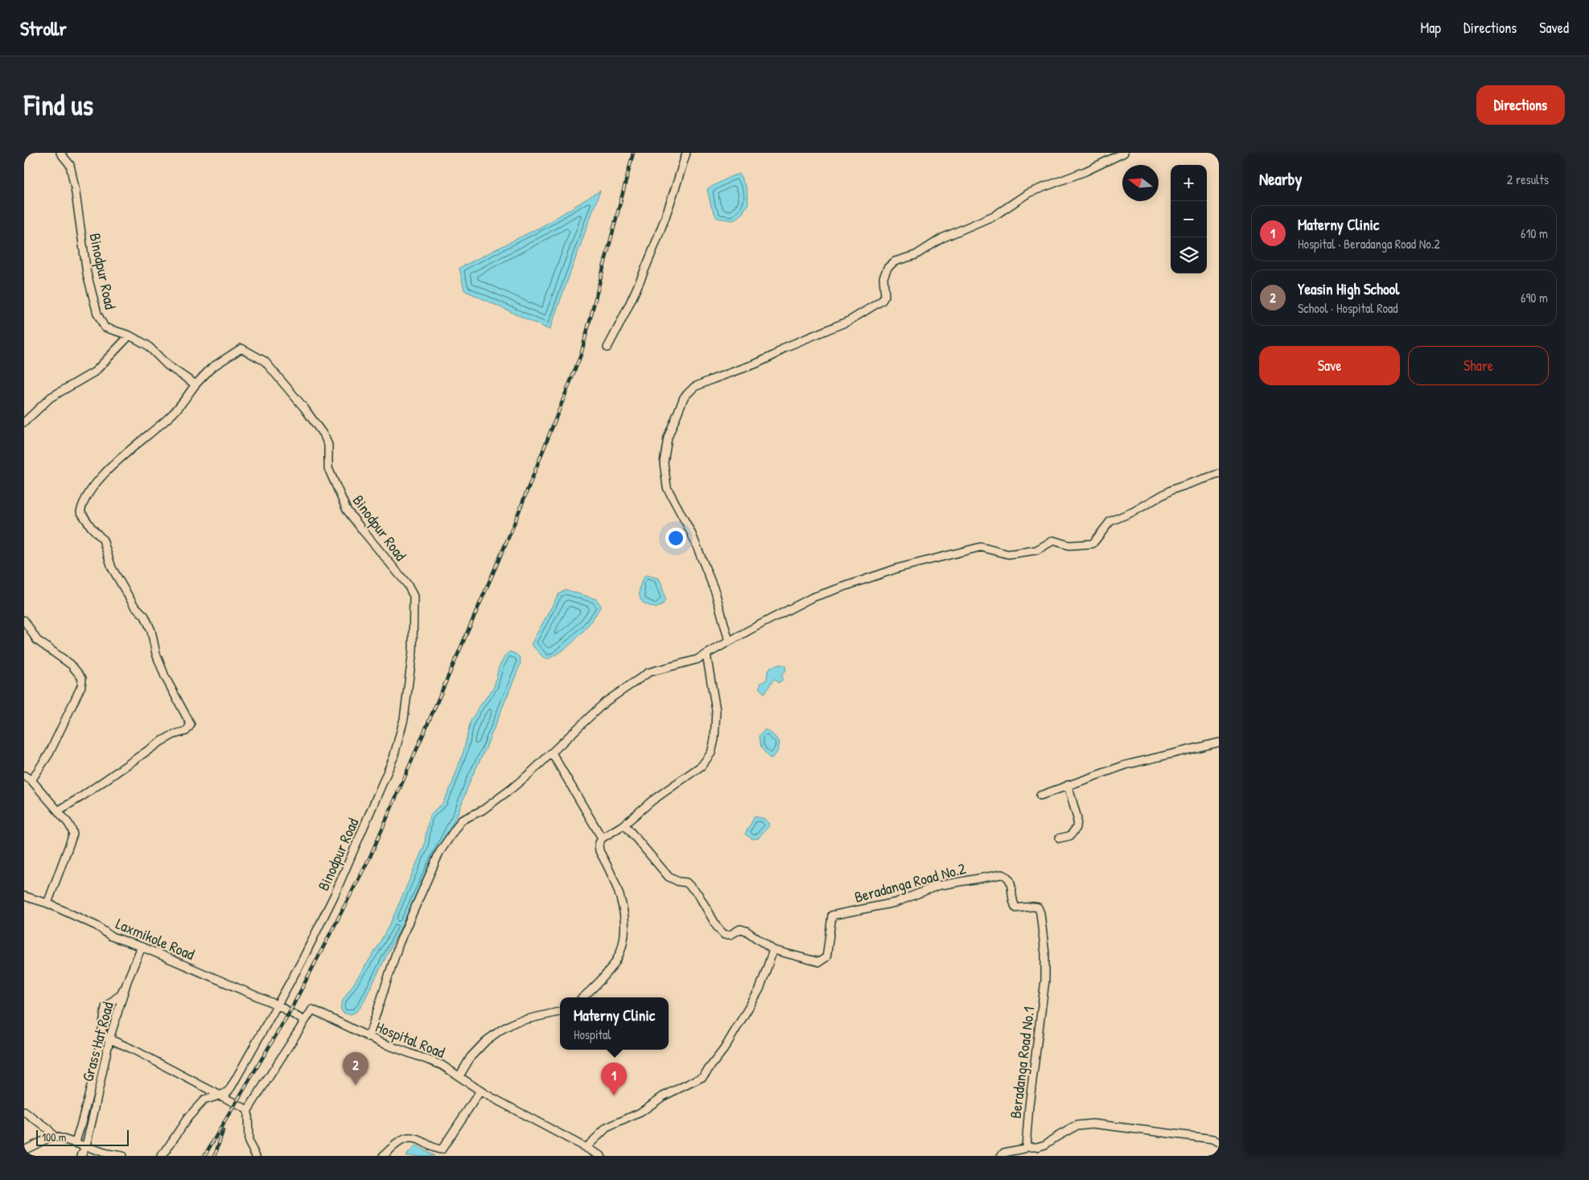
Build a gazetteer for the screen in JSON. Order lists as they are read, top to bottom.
{
  "streets": {
    "street": [
      "Binodpur Road",
      "Beradanga Road No.2",
      "Laxmikole Road",
      "Hospital Road",
      "Grass Hat Road",
      "Beradanga Road No.1"
    ]
  },
  "crossings": [
    ["Binodpur Road", "Laxmikole Road"],
    ["Beradanga Road No.2", "Beradanga Road No.1"],
    ["Laxmikole Road", "Hospital Road"],
    ["Laxmikole Road", "Grass Hat Road"]
  ],
  "scale_bar": "100 m",
  "north": "left",
  "page": {
    "header": "Strollr",
    "nav": ["Map", "Directions", "Saved"],
    "buttons": [
      "Directions",
      ["Save", "Share"]
    ],
    "title": "Find us",
    "heading": ["Nearby", "2 results"],
    "map_buttons": ["+", "−"],
    "list": [
      {
        "mark": "1",
        "name": "Materny Clinic",
        "note": "Hospital · Beradanga Road No.2",
        "value": "610 m"
      },
      {
        "mark": "2",
        "name": "Yeasin High School",
        "note": "School · Hospital Road",
        "value": "690 m"
      }
    ],
    "popup": ["Materny Clinic", "Hospital"],
    "pins": ["2", "1"],
    "scale": "100 m"
  }
}
